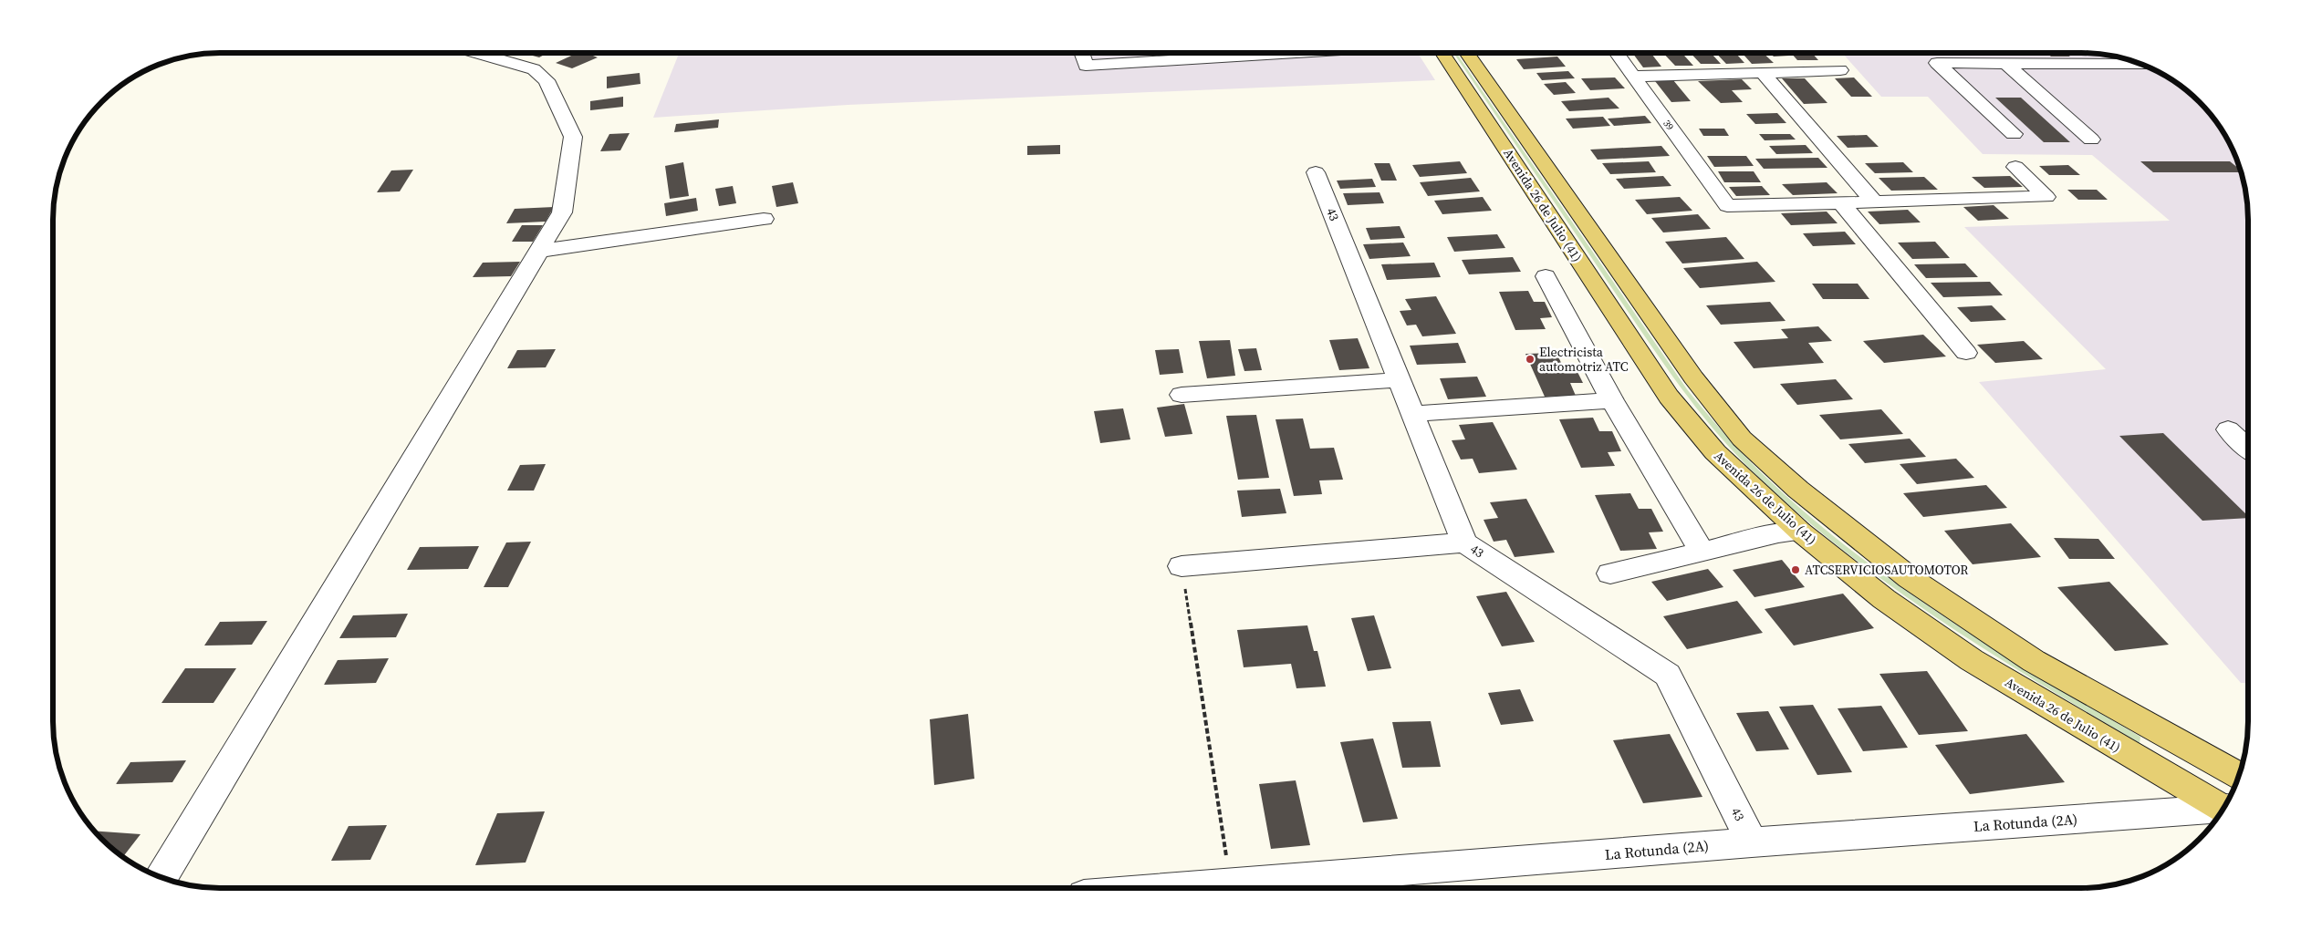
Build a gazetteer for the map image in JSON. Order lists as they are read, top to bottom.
{
  "streets": {
    "main road": ["Avenida 26 de Julio (41)"],
    "street": ["39", "43", "La Rotunda (2A)"]
  },
  "crossings": [
    ["43", "La Rotunda (2A)"]
  ],
  "places": ["Electricista automotriz ATC", "ATCSERVICIOSAUTOMOTOR"]
}
